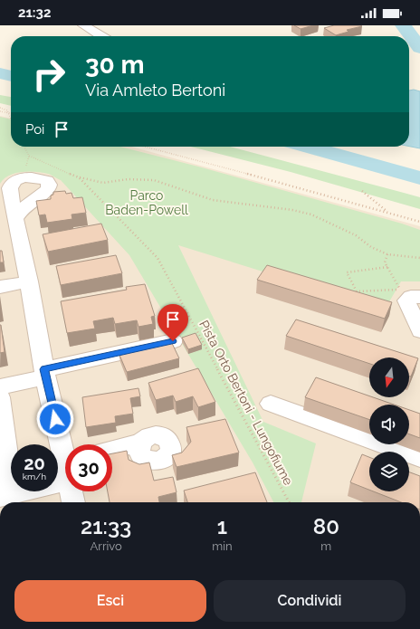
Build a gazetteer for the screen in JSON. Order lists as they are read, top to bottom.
{
  "streets": {
    "path": ["Pista Orto Bertoni - Lungofiume"]
  },
  "parks": ["Parco Baden-Powell"],
  "north": "bottom",
  "page": {
    "status": "21:32",
    "turn": ["30 m", "Via Amleto Bertoni"],
    "then": "Poi",
    "speed": "20 km/h",
    "limit": "30",
    "eta": [
      "21:33",
      "Arrivo",
      "1",
      "min",
      "80",
      "m"
    ],
    "buttons": ["Esci", "Condividi"]
  }
}
